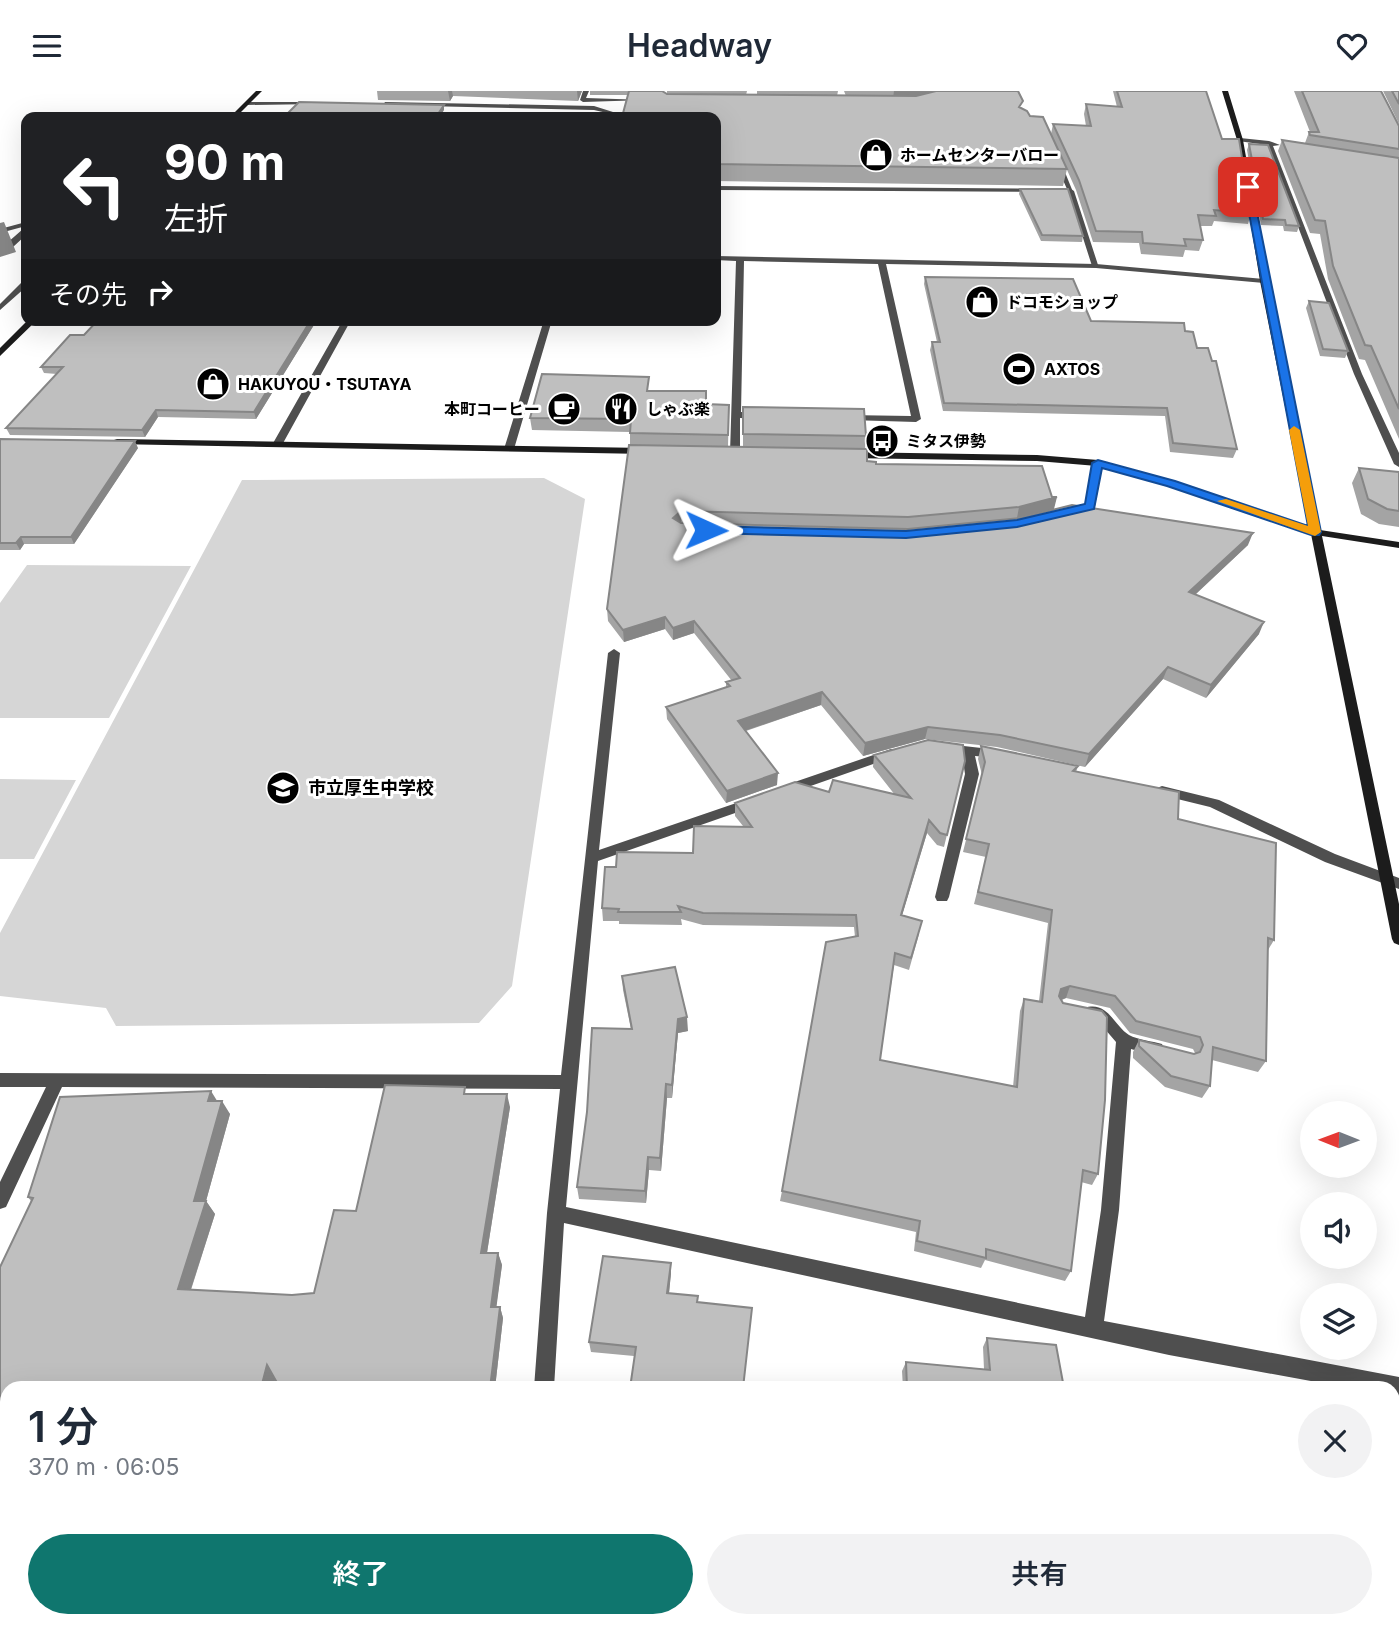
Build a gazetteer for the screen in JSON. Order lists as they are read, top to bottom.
{
  "places": {
    "shop": ["ホームセンターバロー", "ドコモショップ", "HAKUYOU・TSUTAYA"],
    "sports": ["AXTOS"],
    "cafe": ["本町コーヒー"],
    "restaurant": ["しゃぶ楽"],
    "bus stop": ["ミタス伊勢"],
    "school or university": ["市立厚生中学校"]
  },
  "north": "left",
  "page": {
    "header": "Headway",
    "turn": ["90 m", "左折"],
    "then": "その先",
    "heading": ["1 分", "370 m · 06:05"],
    "buttons": ["終了", "共有"]
  }
}
